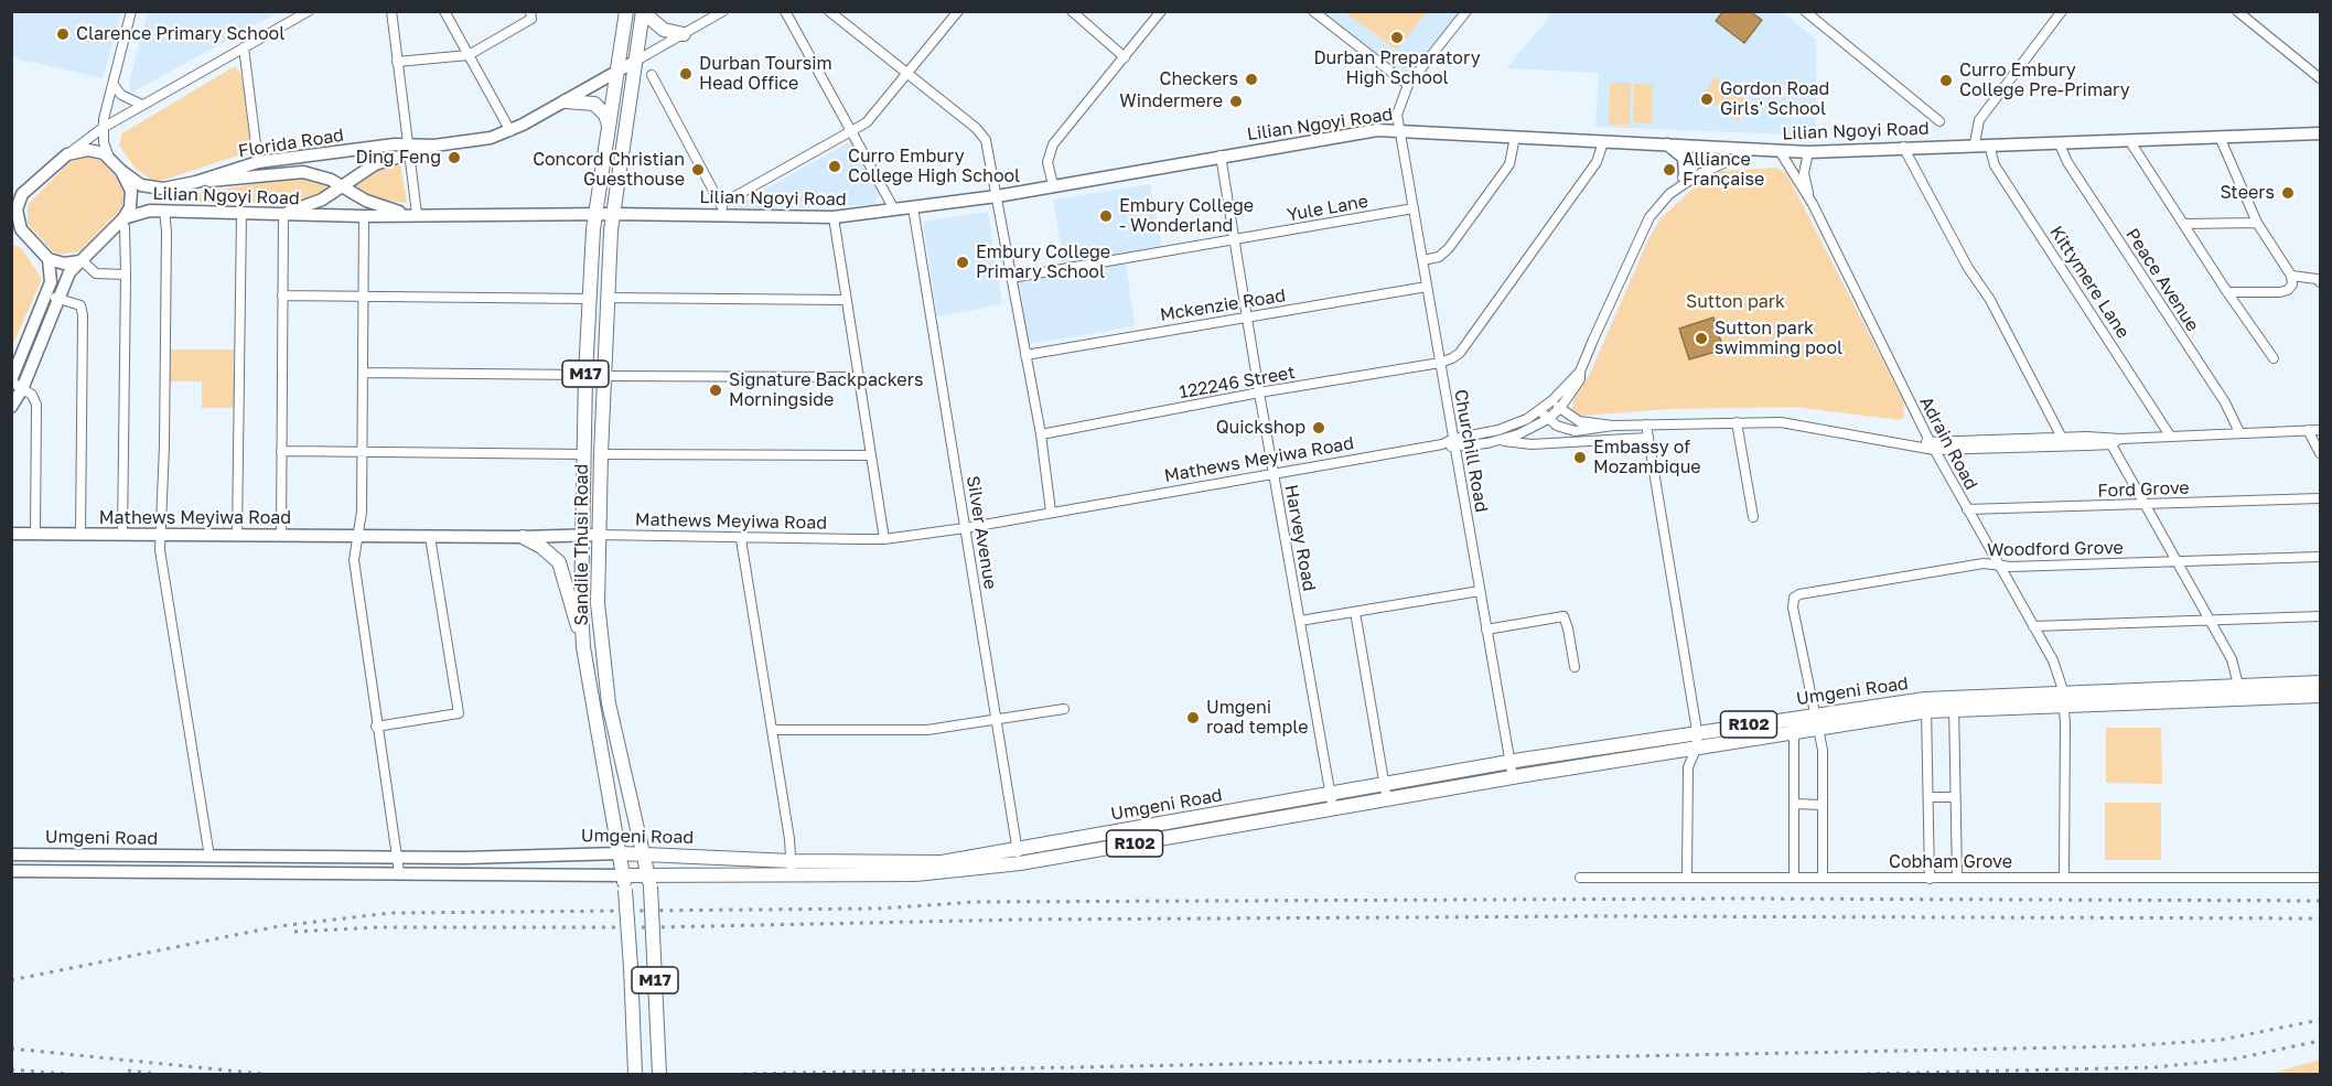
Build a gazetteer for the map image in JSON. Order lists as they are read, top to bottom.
{
  "streets": {
    "main road": [
      "M17",
      "Sandile Thusi Road",
      "Umgeni Road",
      "R102"
    ],
    "street": [
      "Lilian Ngoyi Road",
      "Florida Road",
      "Yule Lane",
      "Peace Avenue",
      "Kittymere Lane",
      "Mckenzie Road",
      "122246 Street",
      "Adrain Road",
      "Churchill Road",
      "Mathews Meyiwa Road",
      "Ford Grove",
      "Silver Avenue",
      "Harvey Road",
      "Woodford Grove",
      "Cobham Grove"
    ]
  },
  "crossings": [
    ["Lilian Ngoyi Road", "Florida Road"],
    ["Lilian Ngoyi Road", "Peace Avenue"],
    ["Lilian Ngoyi Road", "Kittymere Lane"],
    ["Lilian Ngoyi Road", "Adrain Road"],
    ["Lilian Ngoyi Road", "Churchill Road"],
    ["Lilian Ngoyi Road", "Mathews Meyiwa Road"],
    ["Lilian Ngoyi Road", "Silver Avenue"],
    ["Lilian Ngoyi Road", "Harvey Road"],
    ["Lilian Ngoyi Road", "Sandile Thusi Road"],
    ["Florida Road", "Sandile Thusi Road"],
    ["Yule Lane", "Churchill Road"],
    ["Yule Lane", "Harvey Road"],
    ["Mckenzie Road", "Churchill Road"],
    ["Mckenzie Road", "Harvey Road"],
    ["122246 Street", "Churchill Road"],
    ["122246 Street", "Harvey Road"],
    ["Adrain Road", "Ford Grove"],
    ["Adrain Road", "Woodford Grove"],
    ["Adrain Road", "Umgeni Road"],
    ["Adrain Road", "Cobham Grove"],
    ["Churchill Road", "Mathews Meyiwa Road"],
    ["Churchill Road", "Umgeni Road"],
    ["Mathews Meyiwa Road", "Silver Avenue"],
    ["Mathews Meyiwa Road", "Harvey Road"],
    ["Mathews Meyiwa Road", "Sandile Thusi Road"],
    ["Silver Avenue", "Umgeni Road"],
    ["Harvey Road", "Umgeni Road"],
    ["Sandile Thusi Road", "Umgeni Road"],
    ["Woodford Grove", "Umgeni Road"]
  ],
  "parks": ["Sutton park"],
  "places": [
    "Clarence Primary School",
    "Durban Preparatory High School",
    "Durban Toursim Head Office",
    "Checkers",
    "Curro Embury College Pre-Primary",
    "Gordon Road Girls' School",
    "Windermere",
    "Ding Feng",
    "Curro Embury College High School",
    "Concord Christian Guesthouse",
    "Alliance Française",
    "Steers",
    "Embury College - Wonderland",
    "Embury College Primary School",
    "Sutton park swimming pool",
    "Signature Backpackers Morningside",
    "Quickshop",
    "Embassy of Mozambique",
    "Umgeni road temple"
  ]
}
